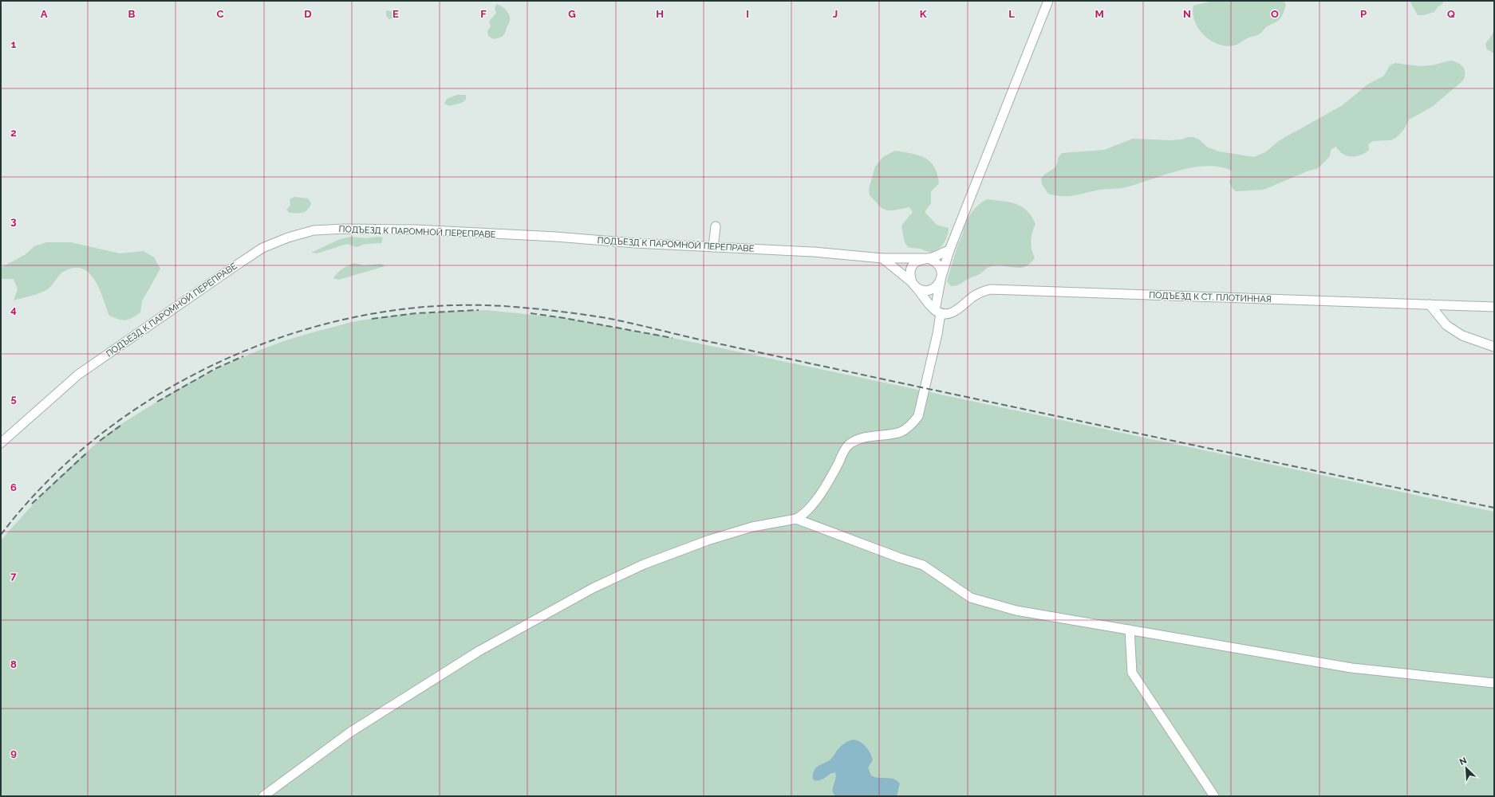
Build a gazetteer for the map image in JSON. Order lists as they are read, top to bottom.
{
  "streets": {
    "street": ["ПОДЪЕЗД К ПАРОМНОЙ ПЕРЕПРАВЕ", "ПОДЪЕЗД К СТ. ПЛОТИННАЯ"]
  },
  "north": "top left",
  "grid": {
    "columns": [
      "A",
      "B",
      "C",
      "D",
      "E",
      "F",
      "G",
      "H",
      "I",
      "J",
      "K",
      "L",
      "M",
      "N",
      "O",
      "P",
      "Q"
    ],
    "rows": [
      "1",
      "2",
      "3",
      "4",
      "5",
      "6",
      "7",
      "8",
      "9"
    ]
  }
}
